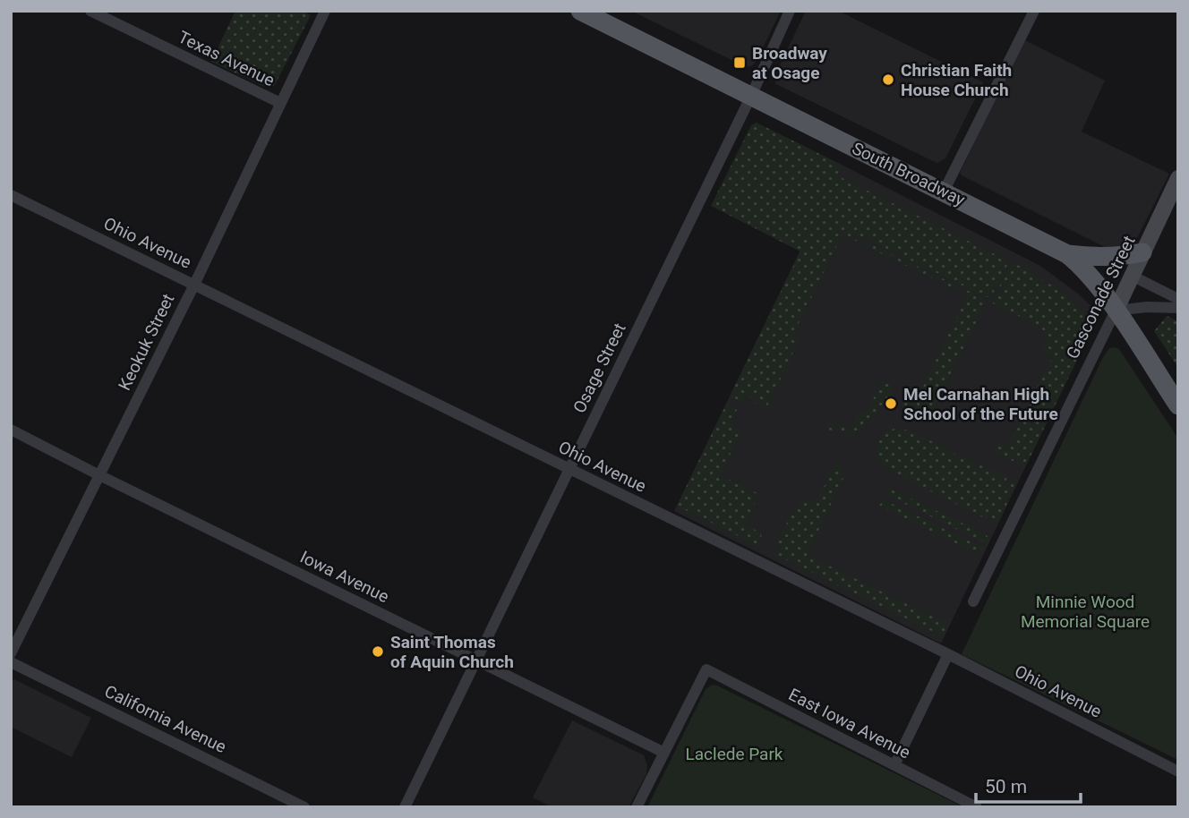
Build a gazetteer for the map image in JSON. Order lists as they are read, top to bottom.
{
  "streets": {
    "main road": ["South Broadway"],
    "street": [
      "Texas Avenue",
      "Ohio Avenue",
      "Gasconade Street",
      "Keokuk Street",
      "Osage Street",
      "Iowa Avenue",
      "California Avenue",
      "East Iowa Avenue"
    ]
  },
  "crossings": [
    ["Texas Avenue", "Keokuk Street"],
    ["South Broadway", "Gasconade Street"],
    ["South Broadway", "Osage Street"],
    ["Ohio Avenue", "Keokuk Street"],
    ["Ohio Avenue", "Osage Street"],
    ["Keokuk Street", "Iowa Avenue"],
    ["Osage Street", "Iowa Avenue"],
    ["Iowa Avenue", "East Iowa Avenue"]
  ],
  "parks": ["Minnie Wood Memorial Square", "Laclede Park"],
  "places": {
    "transit": ["Broadway at Osage"],
    "other": ["Christian Faith House Church", "Mel Carnahan High School of the Future", "Saint Thomas of Aquin Church"]
  },
  "scale_bar": "50 m"
}
